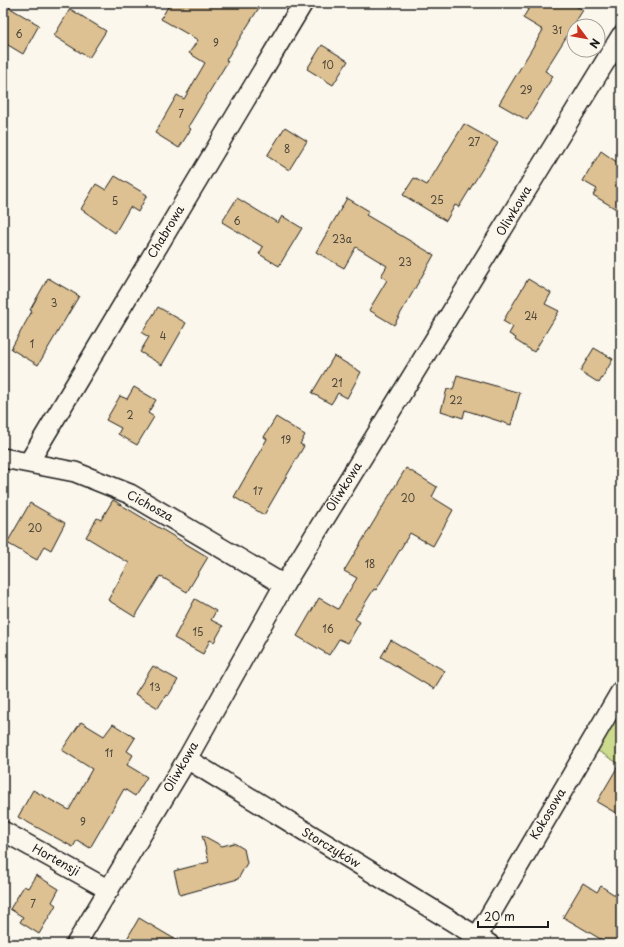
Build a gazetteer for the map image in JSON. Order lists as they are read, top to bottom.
{
  "streets": {
    "street": [
      "Oliwkowa",
      "Chabrowa",
      "Cichosza",
      "Kokosowa",
      "Storczyków",
      "Hortensji"
    ]
  },
  "crossings": [
    ["Oliwkowa", "Cichosza"],
    ["Oliwkowa", "Storczyków"],
    ["Oliwkowa", "Hortensji"],
    ["Chabrowa", "Cichosza"],
    ["Kokosowa", "Storczyków"]
  ],
  "house_numbers": [
    "31",
    "6",
    "9",
    "10",
    "29",
    "7",
    "27",
    "8",
    "25",
    "5",
    "6",
    "23a",
    "23",
    "3",
    "24",
    "4",
    "1",
    "21",
    "22",
    "2",
    "19",
    "17",
    "20",
    "20",
    "18",
    "16",
    "15",
    "13",
    "11",
    "9",
    "7"
  ],
  "scale_bar": "20 m",
  "north": "bottom right"
}
